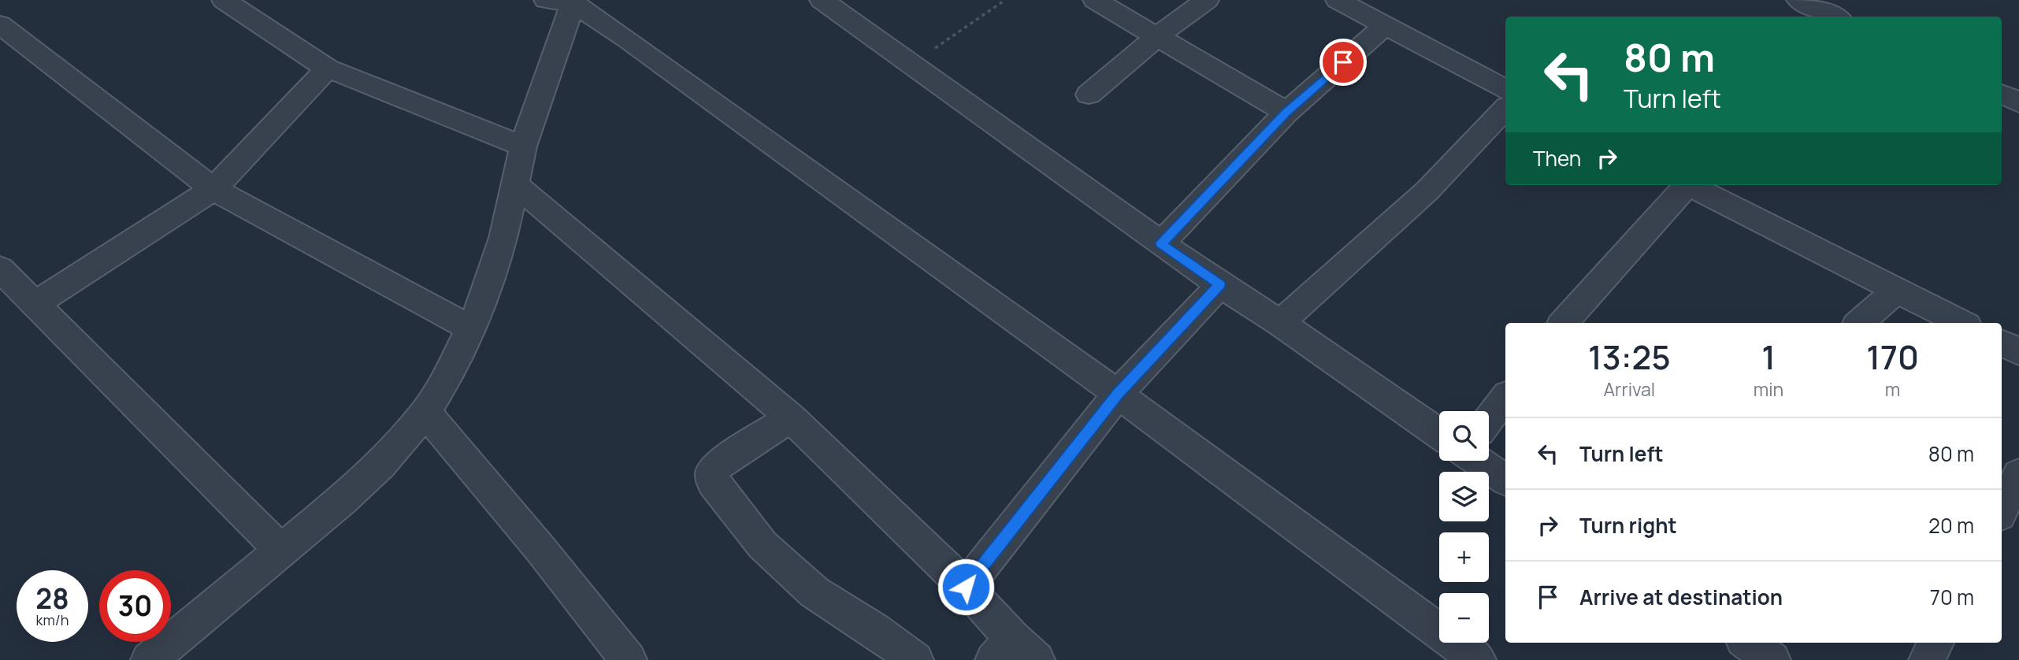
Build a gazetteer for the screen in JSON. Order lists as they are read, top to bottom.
{
  "page": {
    "turn": ["80 m", "Turn left"],
    "then": "Then",
    "eta": [
      "13:25",
      "Arrival",
      "1",
      "min",
      "170",
      "m"
    ],
    "map_buttons": ["+", "−"],
    "list": [
      {
        "name": "Turn left",
        "value": "80 m"
      },
      {
        "name": "Turn right",
        "value": "20 m"
      },
      {
        "name": "Arrive at destination",
        "value": "70 m"
      }
    ],
    "speed": "28 km/h",
    "limit": "30"
  }
}
